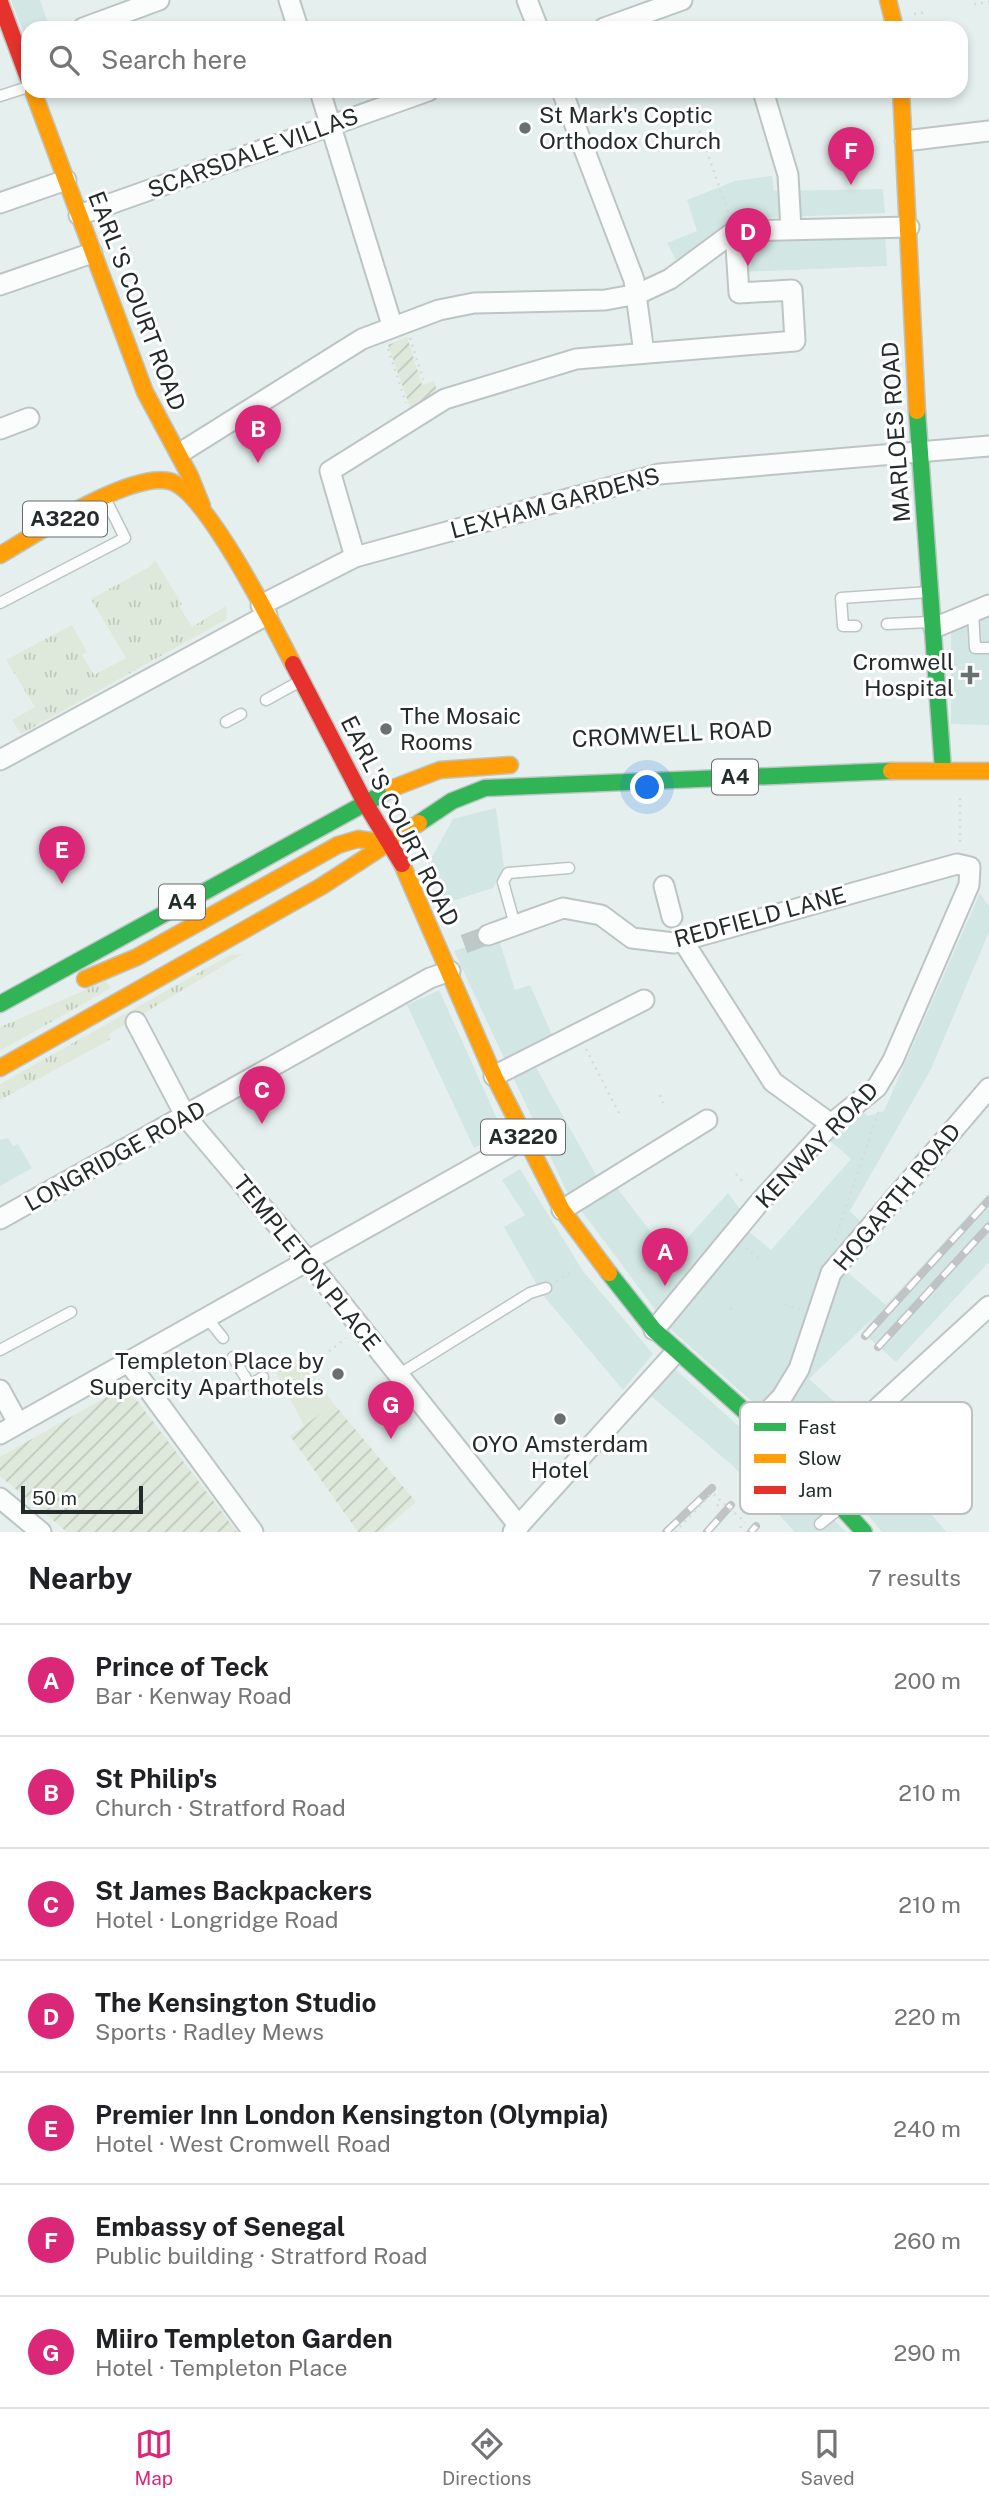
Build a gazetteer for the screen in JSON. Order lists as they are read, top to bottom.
{
  "streets": {
    "main road": [
      "EARL'S COURT ROAD",
      "MARLOES ROAD",
      "A3220",
      "CROMWELL ROAD",
      "A4"
    ],
    "street": [
      "SCARSDALE VILLAS",
      "LEXHAM GARDENS",
      "REDFIELD LANE",
      "KENWAY ROAD",
      "LONGRIDGE ROAD",
      "HOGARTH ROAD",
      "TEMPLETON PLACE"
    ]
  },
  "crossings": [
    ["SCARSDALE VILLAS", "EARL'S COURT ROAD"],
    ["EARL'S COURT ROAD", "LEXHAM GARDENS"],
    ["EARL'S COURT ROAD", "A3220"],
    ["EARL'S COURT ROAD", "CROMWELL ROAD"],
    ["EARL'S COURT ROAD", "A4"],
    ["EARL'S COURT ROAD", "KENWAY ROAD"],
    ["EARL'S COURT ROAD", "LONGRIDGE ROAD"],
    ["MARLOES ROAD", "LEXHAM GARDENS"],
    ["MARLOES ROAD", "CROMWELL ROAD"],
    ["CROMWELL ROAD", "A4"],
    ["REDFIELD LANE", "KENWAY ROAD"],
    ["LONGRIDGE ROAD", "TEMPLETON PLACE"]
  ],
  "places": {
    "other": [
      "St Mark's Coptic Orthodox Church",
      "The Mosaic Rooms",
      "Templeton Place by Supercity Aparthotels",
      "OYO Amsterdam Hotel"
    ],
    "health": ["Cromwell Hospital"]
  },
  "legend": ["Fast", "Slow", "Jam"],
  "scale_bar": "50 m",
  "page": {
    "search": "Search here",
    "pins": [
      "F",
      "D",
      "B",
      "E",
      "C",
      "A",
      "G"
    ],
    "scale": "50 m",
    "heading": ["Nearby", "7 results"],
    "list": [
      {
        "mark": "A",
        "name": "Prince of Teck",
        "note": "Bar · Kenway Road",
        "value": "200 m"
      },
      {
        "mark": "B",
        "name": "St Philip's",
        "note": "Church · Stratford Road",
        "value": "210 m"
      },
      {
        "mark": "C",
        "name": "St James Backpackers",
        "note": "Hotel · Longridge Road",
        "value": "210 m"
      },
      {
        "mark": "D",
        "name": "The Kensington Studio",
        "note": "Sports · Radley Mews",
        "value": "220 m"
      },
      {
        "mark": "E",
        "name": "Premier Inn London Kensington (Olympia)",
        "note": "Hotel · West Cromwell Road",
        "value": "240 m"
      },
      {
        "mark": "F",
        "name": "Embassy of Senegal",
        "note": "Public building · Stratford Road",
        "value": "260 m"
      },
      {
        "mark": "G",
        "name": "Miiro Templeton Garden",
        "note": "Hotel · Templeton Place",
        "value": "290 m"
      }
    ],
    "nav": ["Map", "Directions", "Saved"]
  }
}
